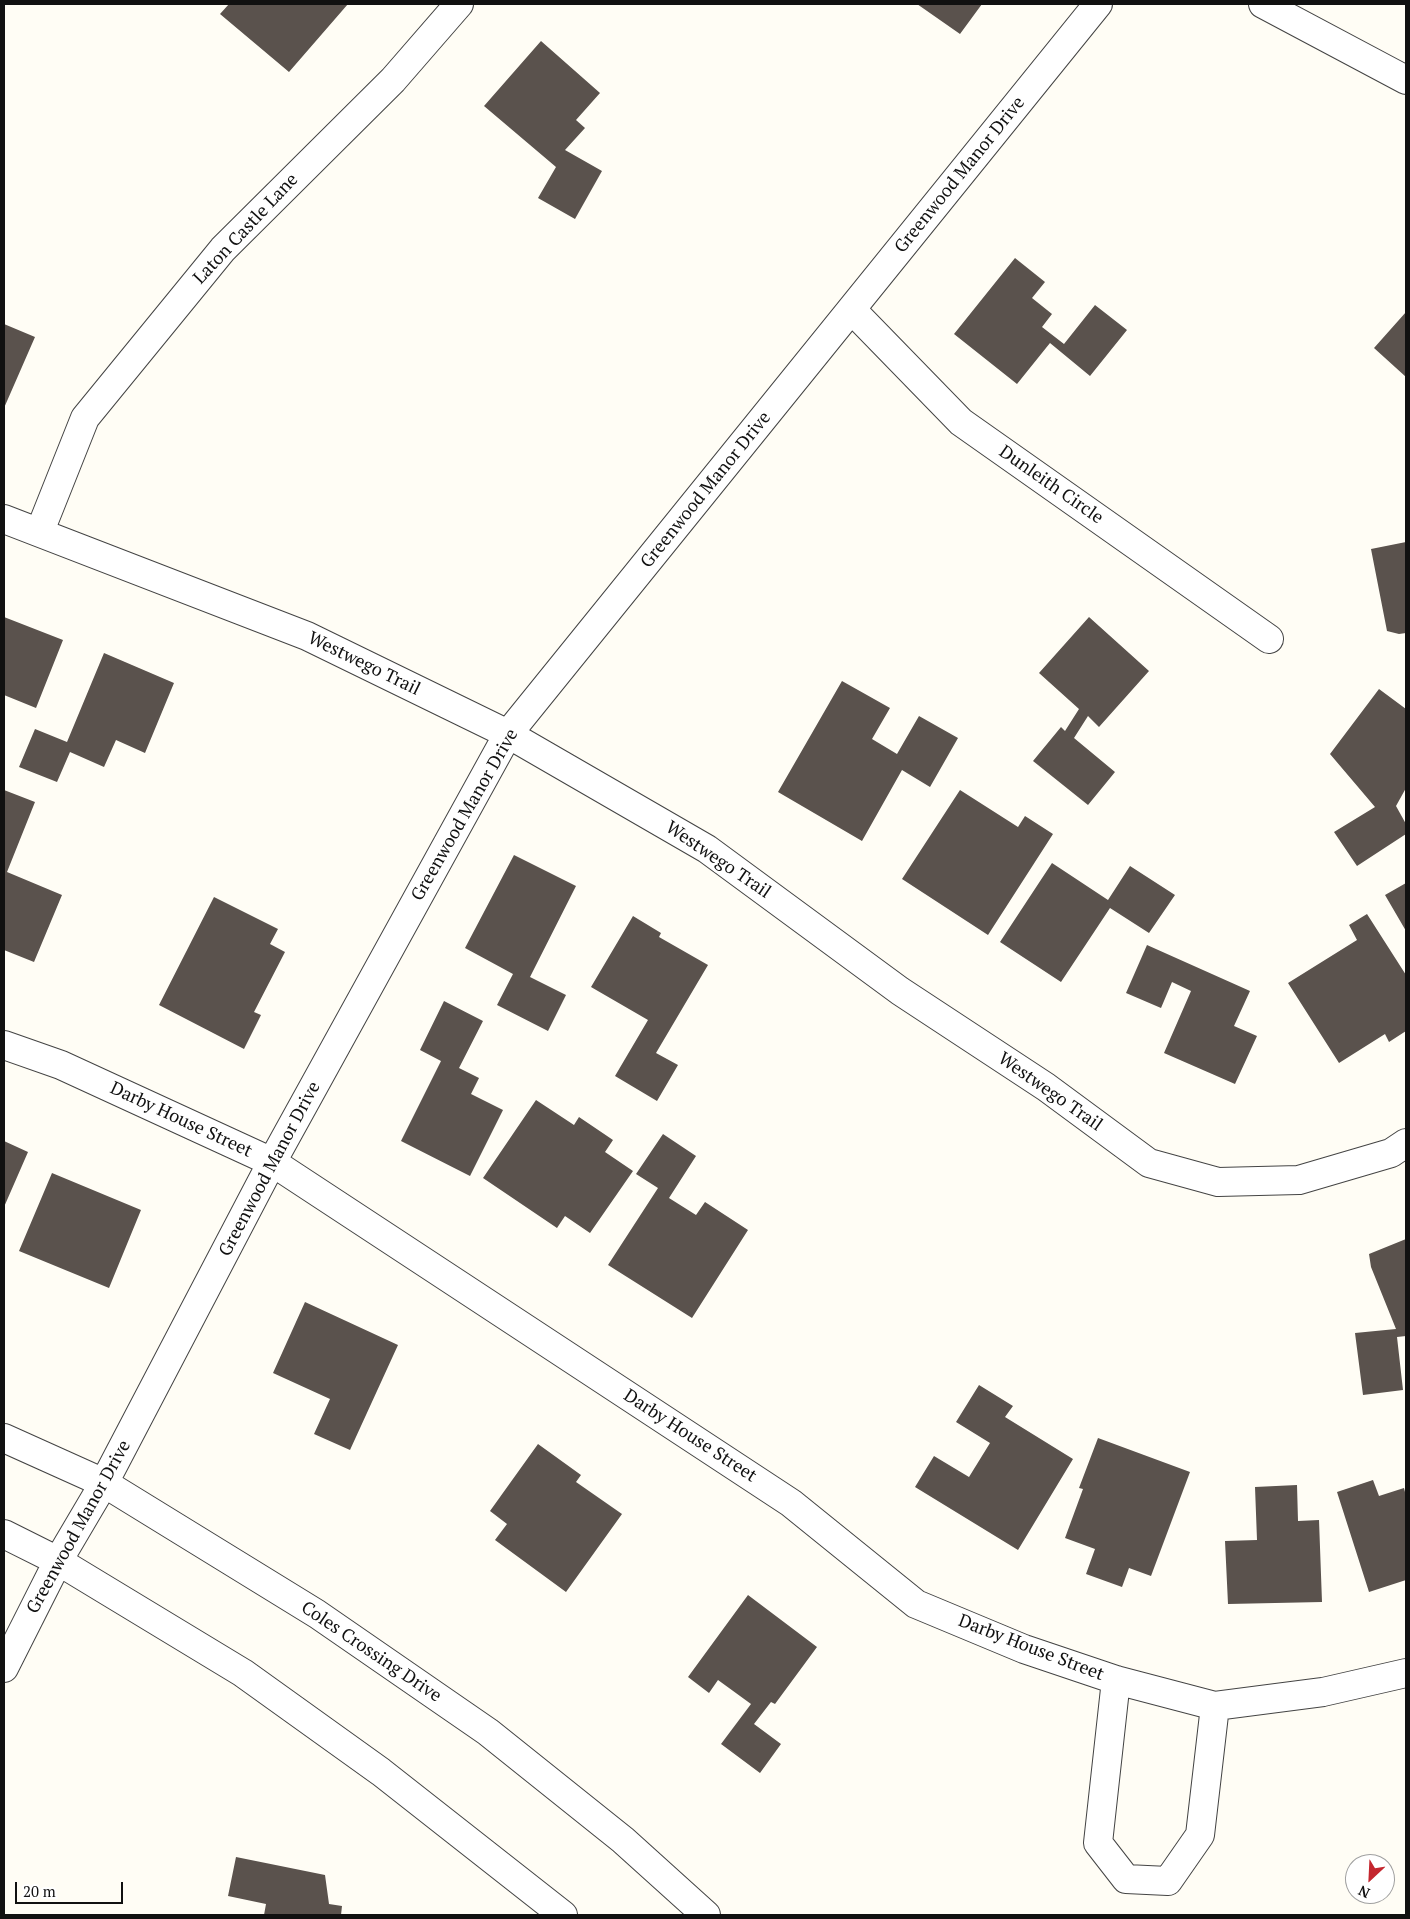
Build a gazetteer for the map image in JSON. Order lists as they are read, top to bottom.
{
  "streets": {
    "street": [
      "Greenwood Manor Drive",
      "Laton Castle Lane",
      "Dunleith Circle",
      "Westwego Trail",
      "Darby House Street",
      "Coles Crossing Drive"
    ]
  },
  "crossings": [
    ["Greenwood Manor Drive", "Dunleith Circle"],
    ["Greenwood Manor Drive", "Westwego Trail"],
    ["Greenwood Manor Drive", "Darby House Street"],
    ["Greenwood Manor Drive", "Coles Crossing Drive"],
    ["Laton Castle Lane", "Westwego Trail"]
  ],
  "scale_bar": "20 m",
  "north": "bottom left"
}
